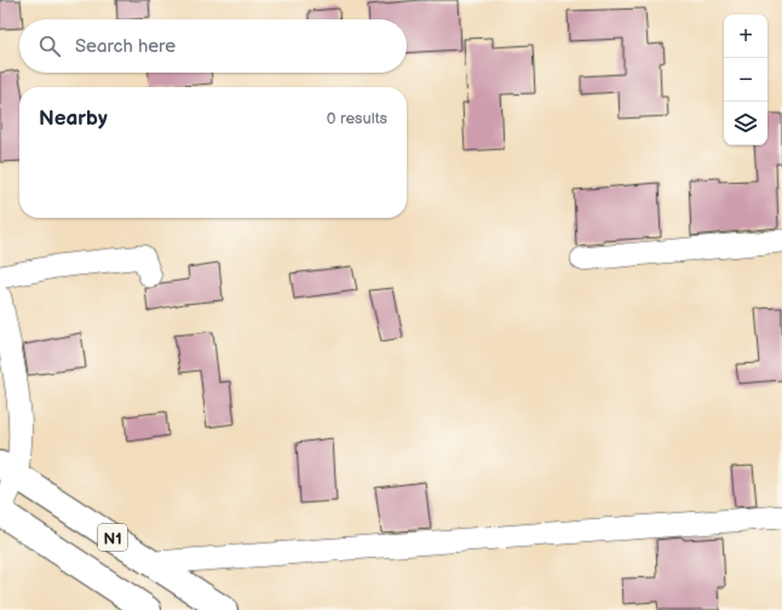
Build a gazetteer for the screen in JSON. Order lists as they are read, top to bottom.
{
  "streets": {
    "highway": ["N1"]
  },
  "page": {
    "map_buttons": ["+", "−"],
    "search": "Search here",
    "heading": ["Nearby", "0 results"]
  }
}
